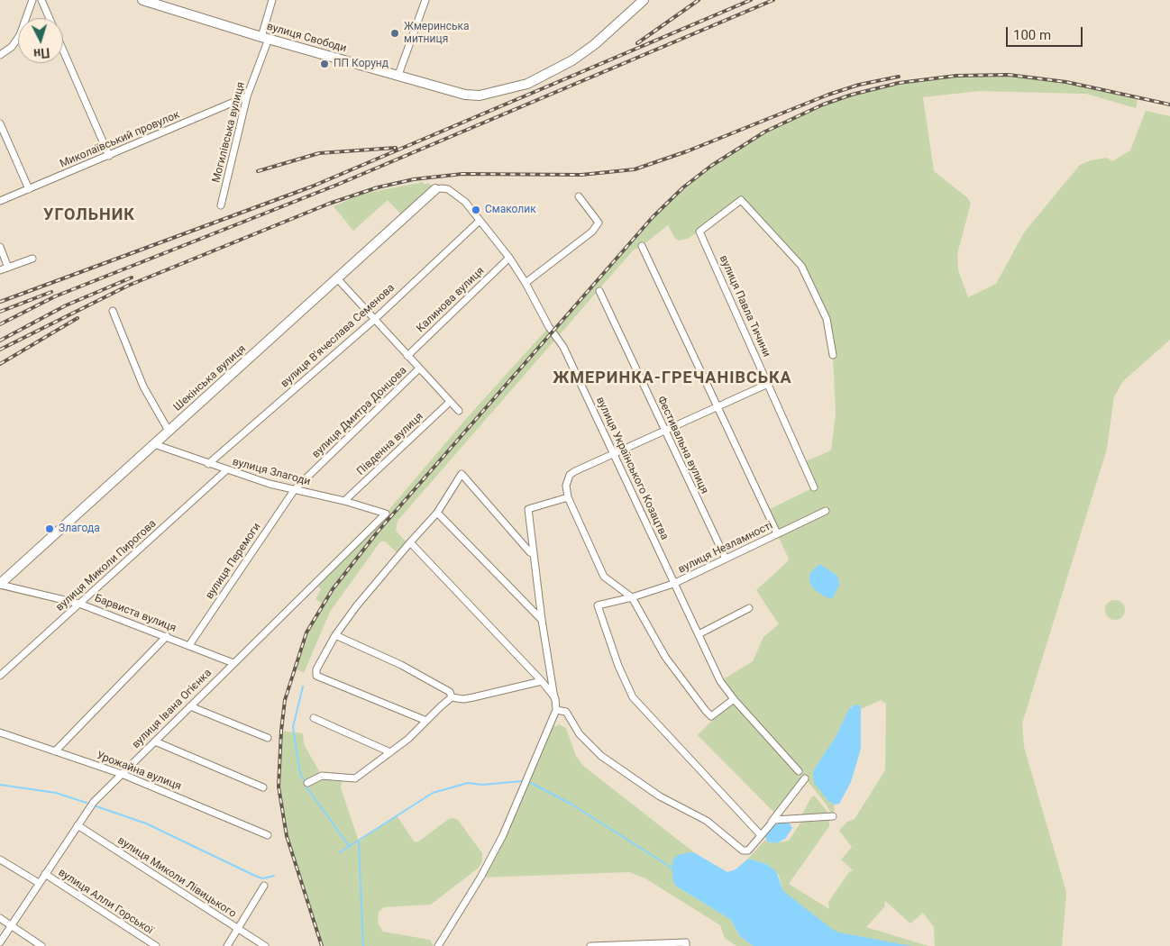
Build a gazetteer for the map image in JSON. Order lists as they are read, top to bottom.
{
  "streets": {
    "street": [
      "вулиця Свободи",
      "Могилівська вулиця",
      "Миколаївський провулок",
      "Калинова вулиця",
      "вулиця Павла Тичини",
      "вулиця В'ячеслава Семенова",
      "Шекінська вулиця",
      "вулиця Дмитра Донцова",
      "Південна вулиця",
      "Фестивальна вулиця",
      "вулиця Українського Козацтва",
      "вулиця Злагоди",
      "вулиця Незламності",
      "вулиця Перемоги",
      "вулиця Миколи Пирогова",
      "Барвиста вулиця",
      "вулиця Івана Огієнка",
      "Урожайна вулиця",
      "вулиця Миколи Лівицького",
      "вулиця Алли Горської"
    ]
  },
  "crossings": [
    ["вулиця Свободи", "Могилівська вулиця"],
    ["Могилівська вулиця", "Миколаївський провулок"],
    ["Калинова вулиця", "вулиця Українського Козацтва"],
    ["вулиця В'ячеслава Семенова", "вулиця Українського Козацтва"],
    ["вулиця В'ячеслава Семенова", "вулиця Злагоди"],
    ["Шекінська вулиця", "вулиця Українського Козацтва"],
    ["Шекінська вулиця", "вулиця Злагоди"],
    ["Шекінська вулиця", "Барвиста вулиця"],
    ["вулиця Дмитра Донцова", "вулиця Злагоди"],
    ["вулиця Дмитра Донцова", "вулиця Перемоги"],
    ["Південна вулиця", "вулиця Злагоди"],
    ["Фестивальна вулиця", "вулиця Незламності"],
    ["вулиця Українського Козацтва", "вулиця Незламності"],
    ["вулиця Злагоди", "вулиця Перемоги"],
    ["вулиця Злагоди", "вулиця Миколи Пирогова"],
    ["вулиця Злагоди", "вулиця Івана Огієнка"],
    ["вулиця Перемоги", "Барвиста вулиця"],
    ["вулиця Миколи Пирогова", "Барвиста вулиця"],
    ["Барвиста вулиця", "вулиця Івана Огієнка"],
    ["вулиця Івана Огієнка", "Урожайна вулиця"],
    ["вулиця Івана Огієнка", "вулиця Миколи Лівицького"],
    ["вулиця Івана Огієнка", "вулиця Алли Горської"]
  ],
  "districts": ["УГОЛЬНИК", "ЖМЕРИНКА-ГРЕЧАНІВСЬКА"],
  "places": [
    "Жмеринська митниця",
    "ПП Корунд",
    "Смаколик",
    "Злагода"
  ],
  "scale_bar": "100 m",
  "north": "bottom"
}
